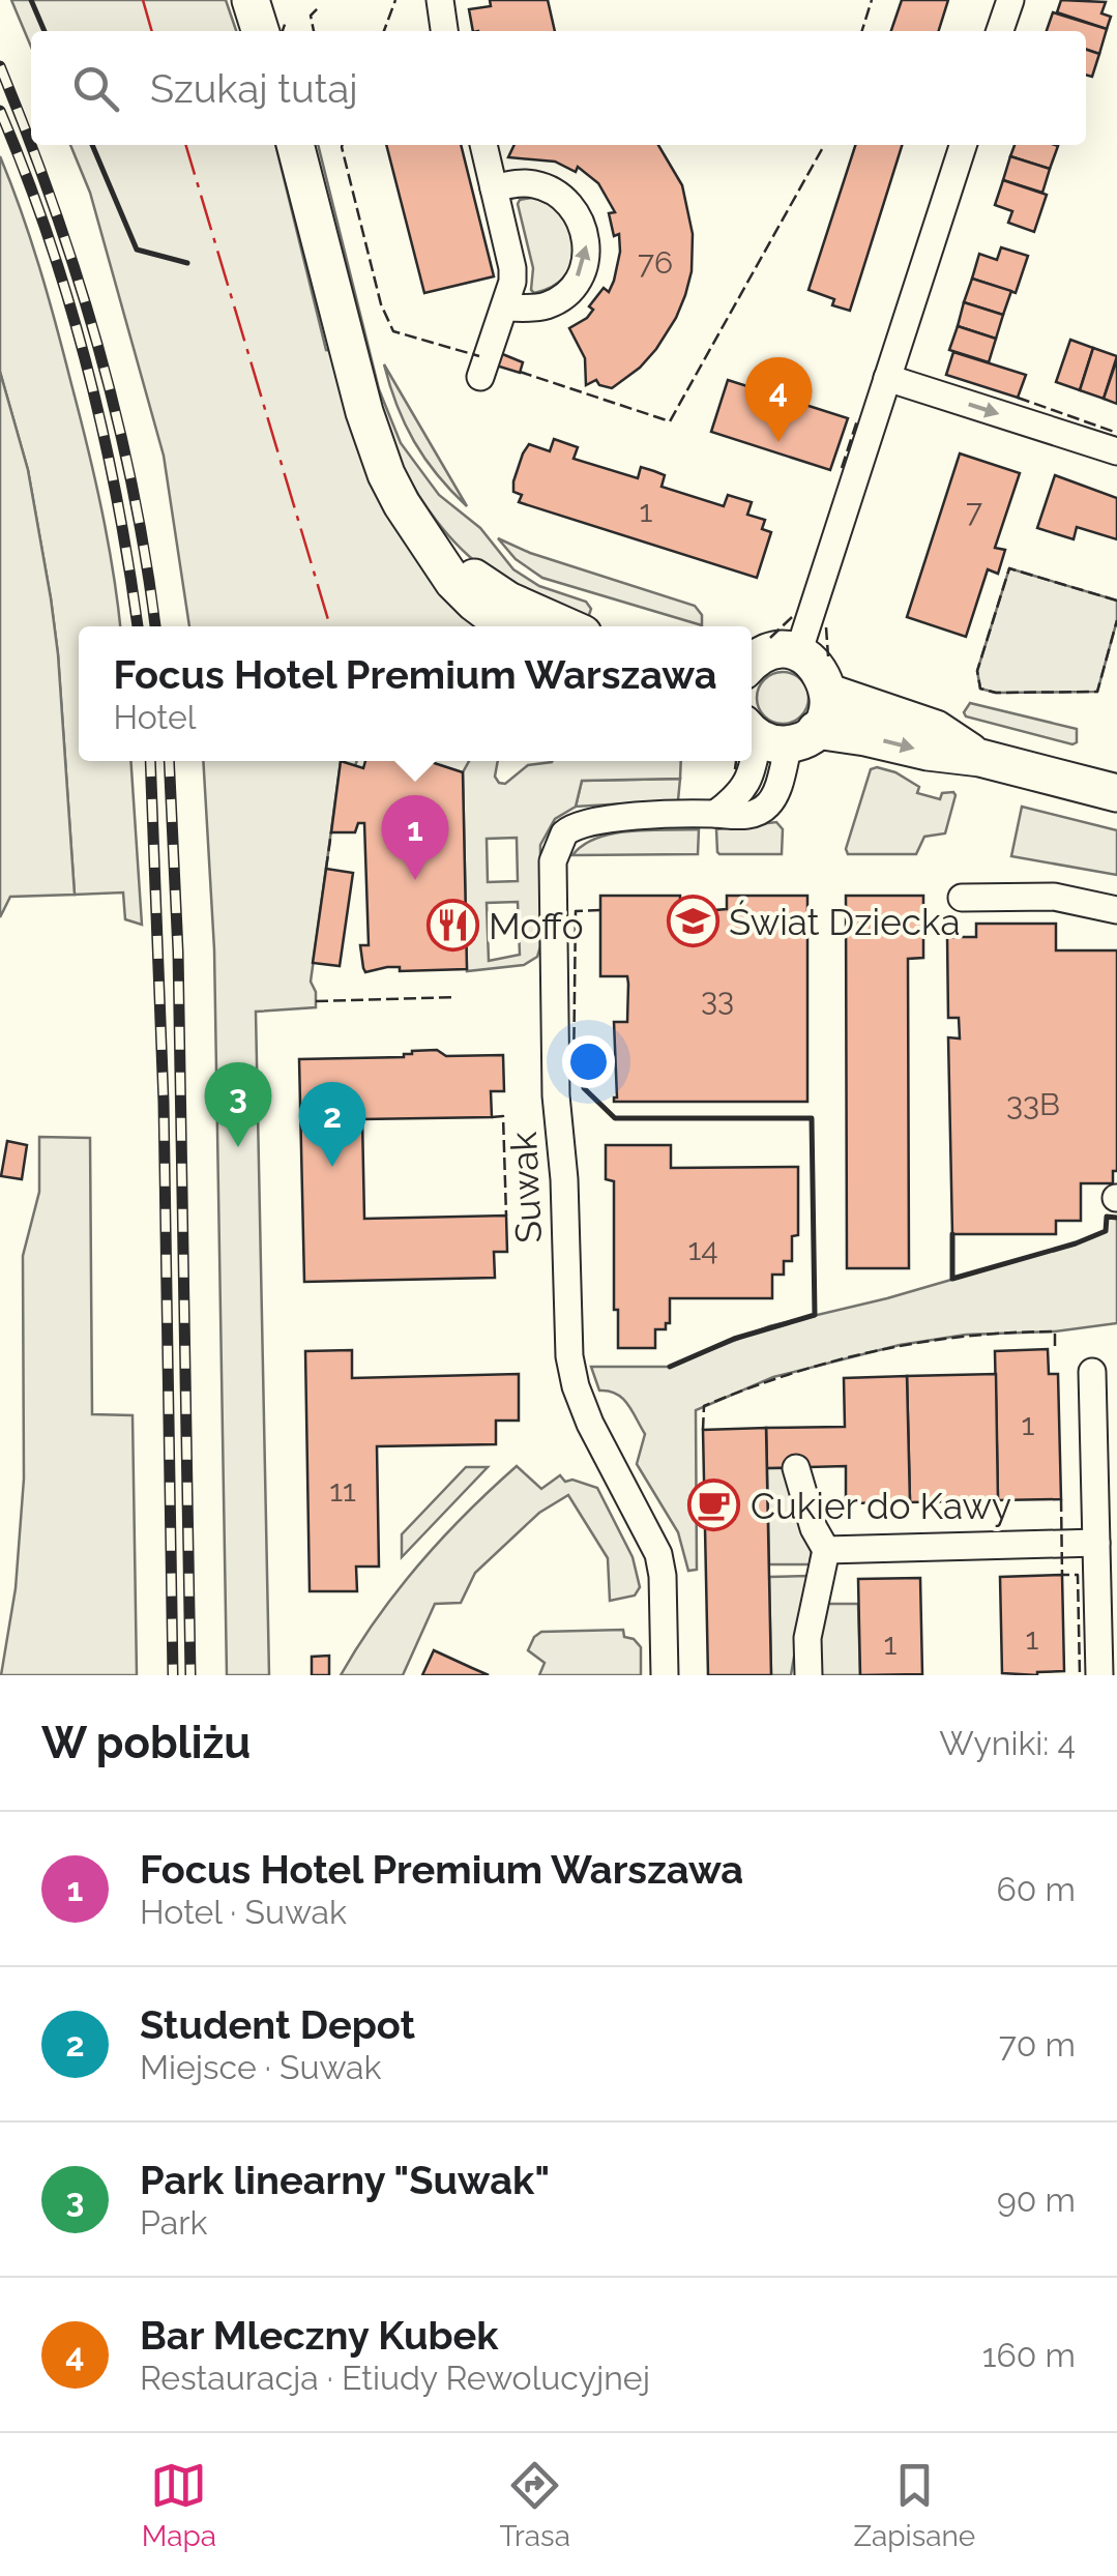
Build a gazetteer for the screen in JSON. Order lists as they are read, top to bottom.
{
  "streets": {
    "street": ["Suwak"]
  },
  "places": {
    "school or university": ["Świat Dziecka"],
    "restaurant": ["Moffo"],
    "cafe": ["Cukier do Kawy"]
  },
  "house_numbers": [
    "76",
    "1",
    "7",
    "33",
    "33B",
    "14",
    "1",
    "11",
    "1",
    "1"
  ],
  "page": {
    "search": "Szukaj tutaj",
    "pins": [
      "4",
      "1",
      "3",
      "2"
    ],
    "popup": ["Focus Hotel Premium Warszawa", "Hotel"],
    "heading": ["W pobliżu", "Wyniki: 4"],
    "list": [
      {
        "mark": "1",
        "name": "Focus Hotel Premium Warszawa",
        "note": "Hotel · Suwak",
        "value": "60 m"
      },
      {
        "mark": "2",
        "name": "Student Depot",
        "note": "Miejsce · Suwak",
        "value": "70 m"
      },
      {
        "mark": "3",
        "name": "Park linearny \"Suwak\"",
        "note": "Park",
        "value": "90 m"
      },
      {
        "mark": "4",
        "name": "Bar Mleczny Kubek",
        "note": "Restauracja · Etiudy Rewolucyjnej",
        "value": "160 m"
      }
    ],
    "nav": ["Mapa", "Trasa", "Zapisane"]
  }
}
